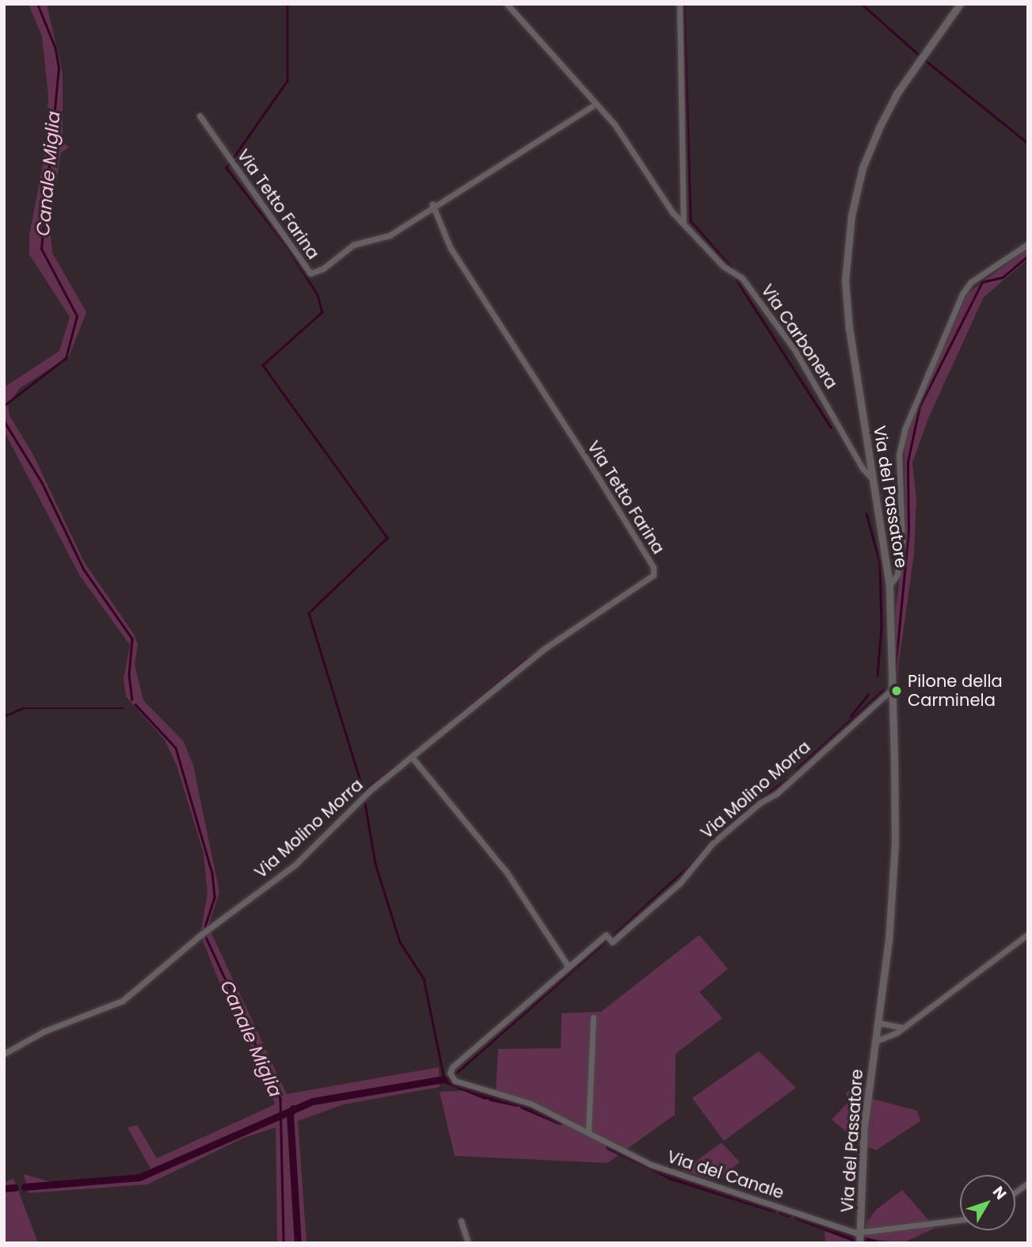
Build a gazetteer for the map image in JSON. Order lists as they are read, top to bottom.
{
  "streets": {
    "street": [
      "Via Tetto Farina",
      "Via Carbonera",
      "Via del Passatore",
      "Via Molino Morra",
      "Via del Canale"
    ]
  },
  "crossings": [
    ["Via Tetto Farina", "Via Carbonera"],
    ["Via Tetto Farina", "Via Molino Morra"],
    ["Via Carbonera", "Via del Passatore"],
    ["Via del Passatore", "Via Molino Morra"],
    ["Via del Passatore", "Via del Canale"],
    ["Via Molino Morra", "Via del Canale"]
  ],
  "water": ["Canale Miglia"],
  "places": ["Pilone della Carminela"],
  "north": "top right"
}
